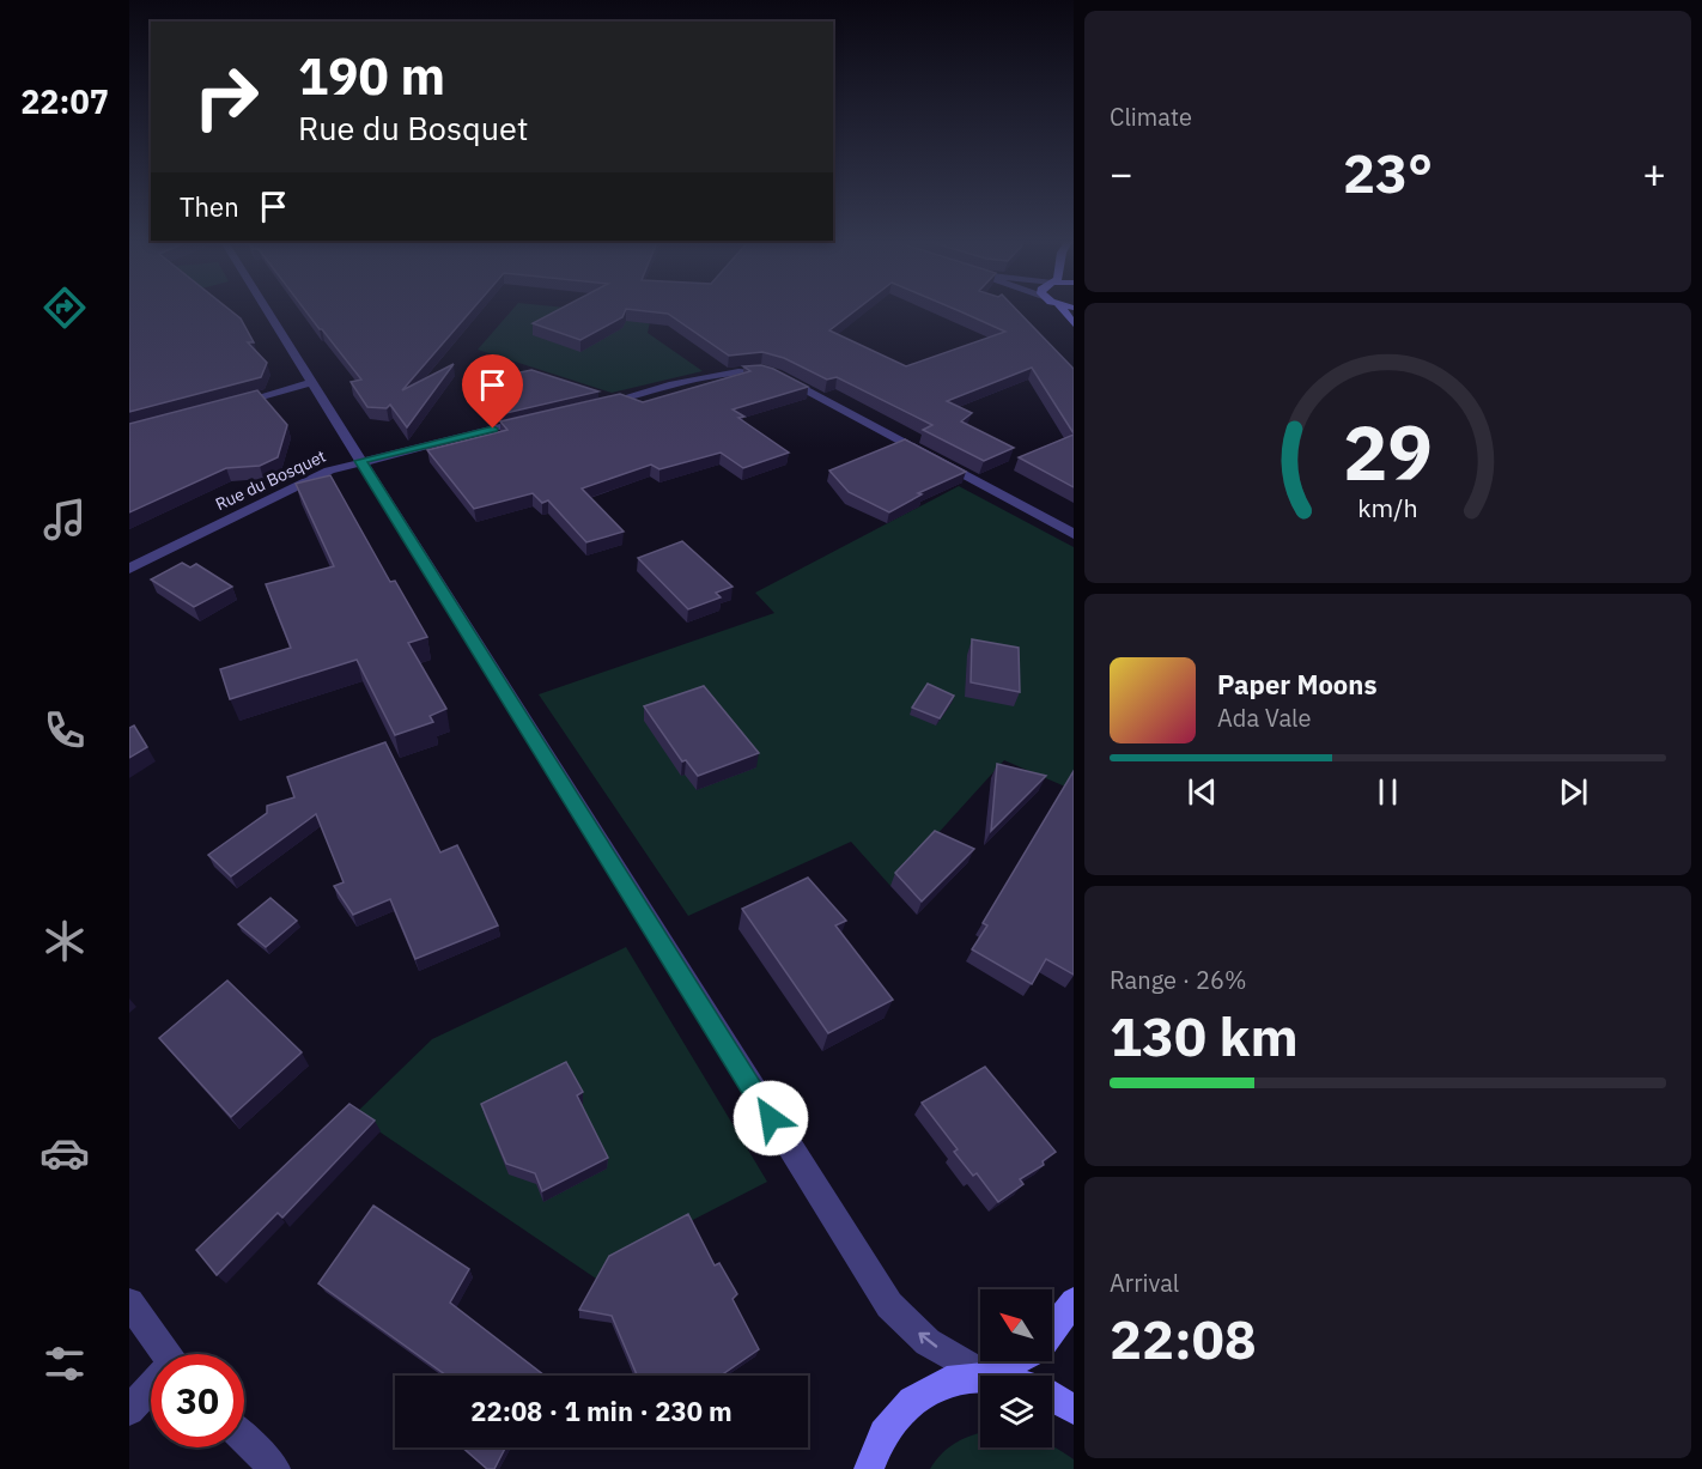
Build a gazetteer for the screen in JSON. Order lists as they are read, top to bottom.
{
  "streets": {
    "street": ["Rue du Bosquet"]
  },
  "north": "top left",
  "page": {
    "tabs": "22:07",
    "tile": [
      "Climate",
      ["Range · 26%", "130 km"],
      ["Arrival", "22:08"]
    ],
    "turn": ["190 m", "Rue du Bosquet"],
    "heat": ["−", "23°", "+"],
    "then": "Then",
    "song": ["Paper Moons", "Ada Vale"],
    "limit": "30",
    "trip": "22:08 · 1 min · 230 m",
    "gauge": ["29", "km/h"]
  }
}
